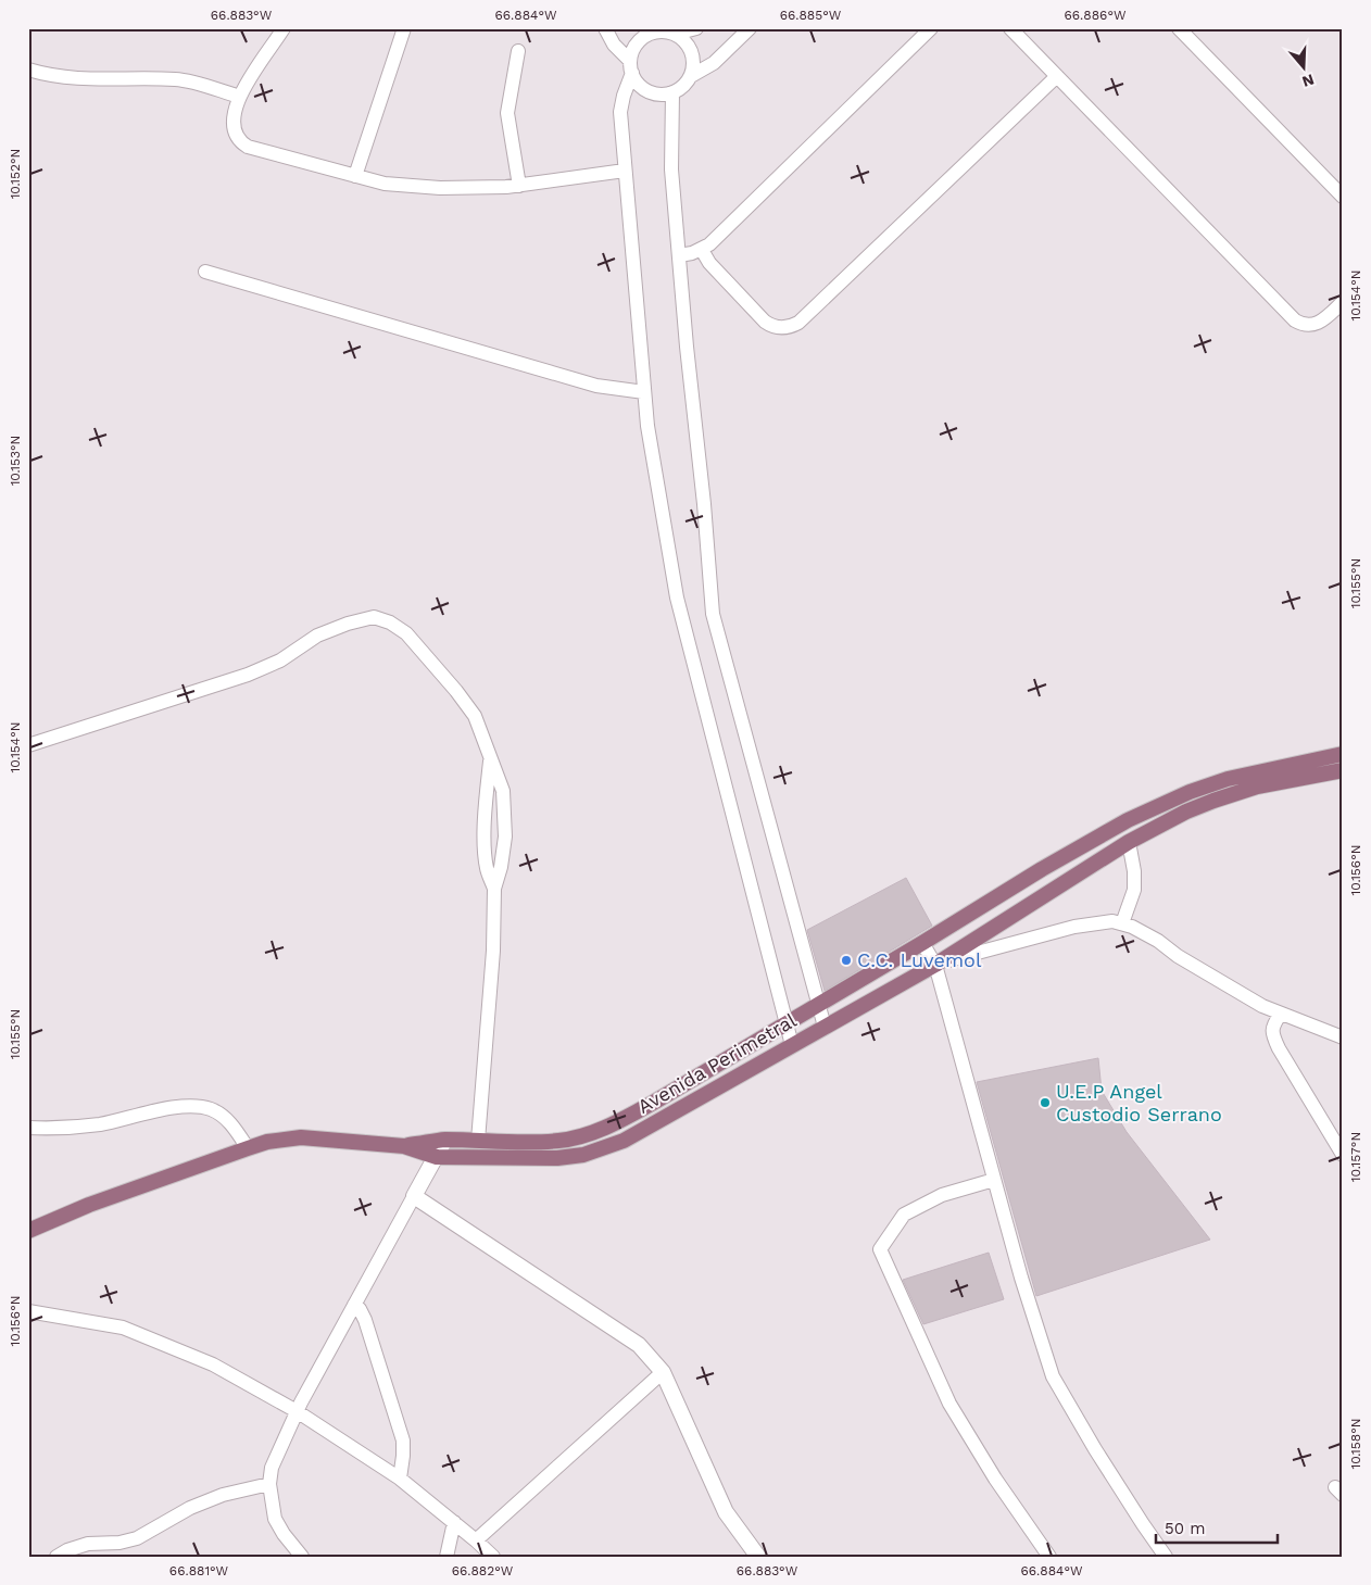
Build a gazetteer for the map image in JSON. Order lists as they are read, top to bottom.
{
  "streets": {
    "main road": ["Avenida Perimetral"]
  },
  "places": ["C.C. Luvemol", "U.E.P Angel Custodio Serrano"],
  "scale_bar": "50 m",
  "north": "bottom",
  "coordinates": [
    "66.883°W",
    "66.884°W",
    "66.885°W",
    "66.886°W",
    "10.152°N",
    "10.154°N",
    "10.153°N",
    "10.155°N",
    "10.156°N",
    "10.157°N",
    "10.158°N",
    "66.881°W",
    "66.882°W"
  ]
}
